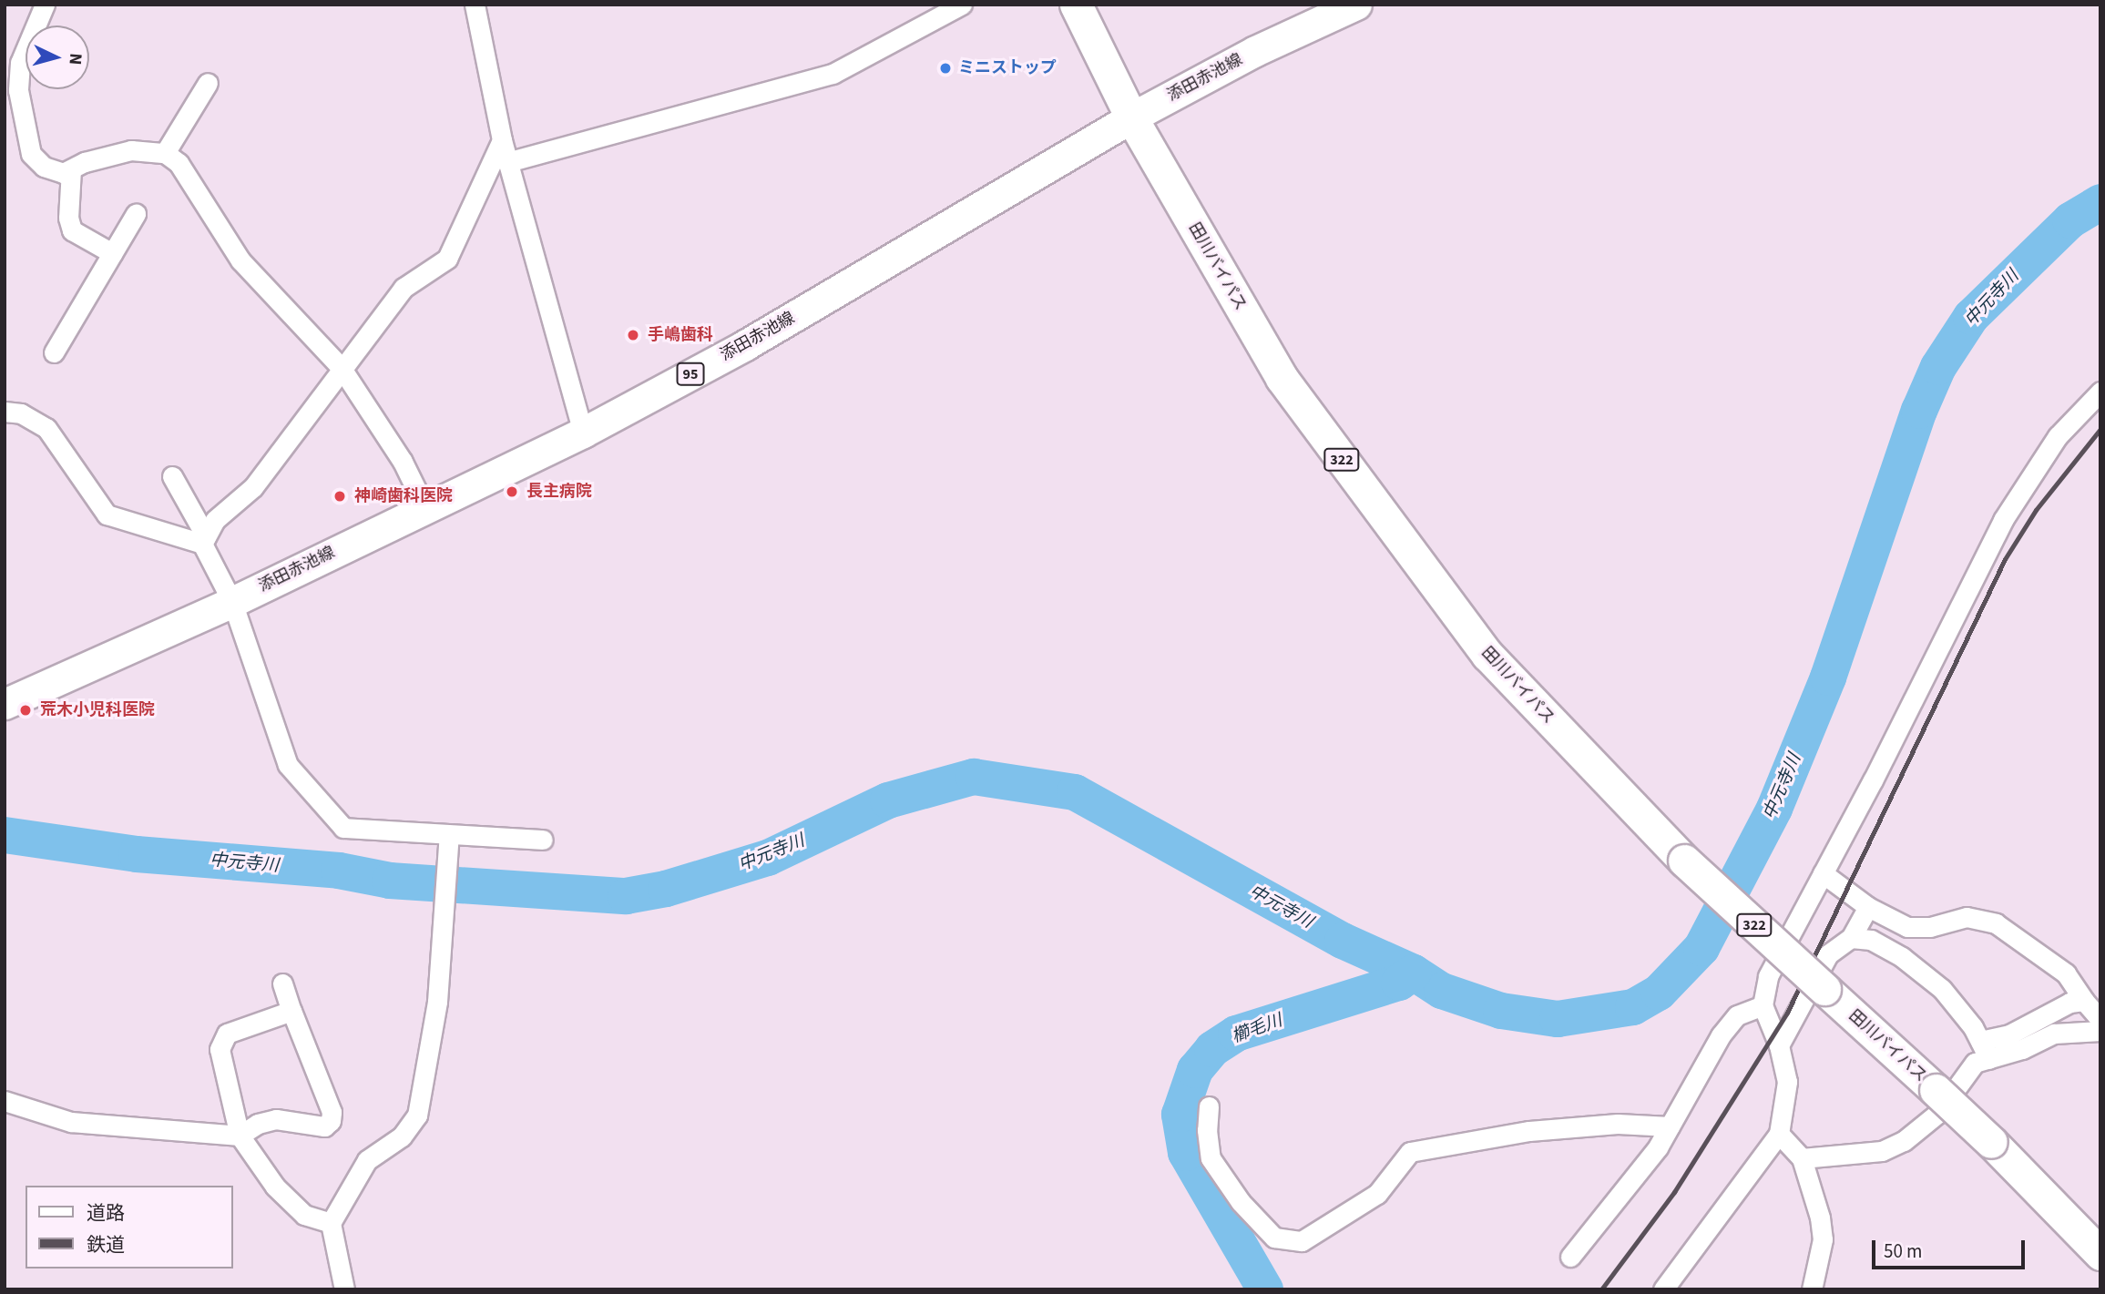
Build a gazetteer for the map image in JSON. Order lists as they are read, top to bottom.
{
  "streets": {
    "highway": ["田川バイパス", "322"],
    "main road": ["添田赤池線", "95"]
  },
  "crossings": [
    ["添田赤池線", "田川バイパス"]
  ],
  "water": ["中元寺川", "櫛毛川"],
  "places": [
    "ミニストップ",
    "手嶋歯科",
    "長主病院",
    "神崎歯科医院",
    "荒木小児科医院"
  ],
  "legend": ["道路", "鉄道"],
  "scale_bar": "50 m",
  "north": "right"
}
